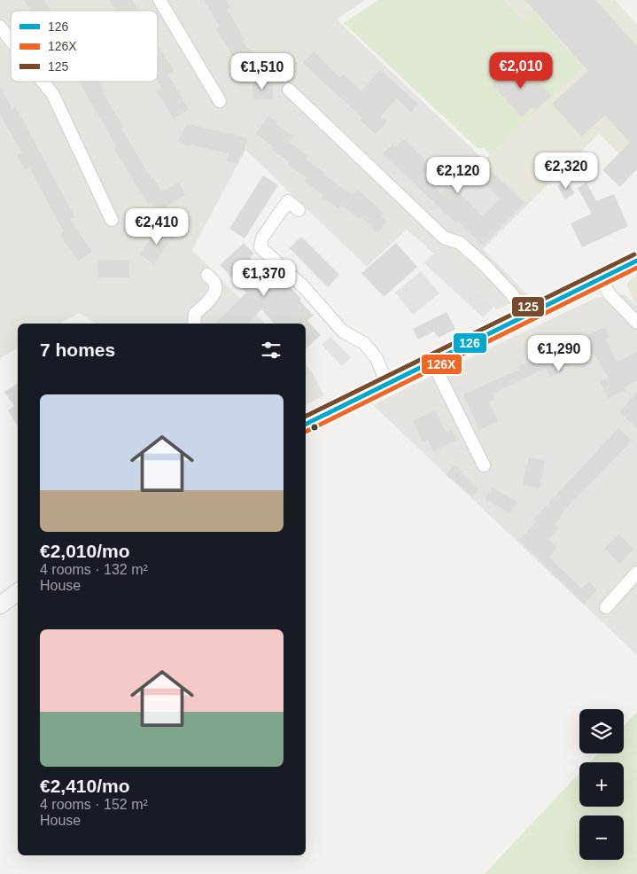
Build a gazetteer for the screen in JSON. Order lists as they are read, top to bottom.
{
  "lines": ["transit line 125", "transit line 126", "transit line 126X"],
  "legend": ["126", "126X", "125"],
  "page": {
    "price": [
      "€2,010",
      "€1,510",
      "€2,320",
      "€2,120",
      "€2,410",
      "€1,370",
      "€1,290"
    ],
    "heading": "7 homes",
    "list": [
      {
        "name": "€2,010/mo",
        "note": "4 rooms · 132 m² · House"
      },
      {
        "name": "€2,410/mo",
        "note": "4 rooms · 152 m² · House"
      }
    ],
    "map_buttons": ["+", "−"]
  }
}
